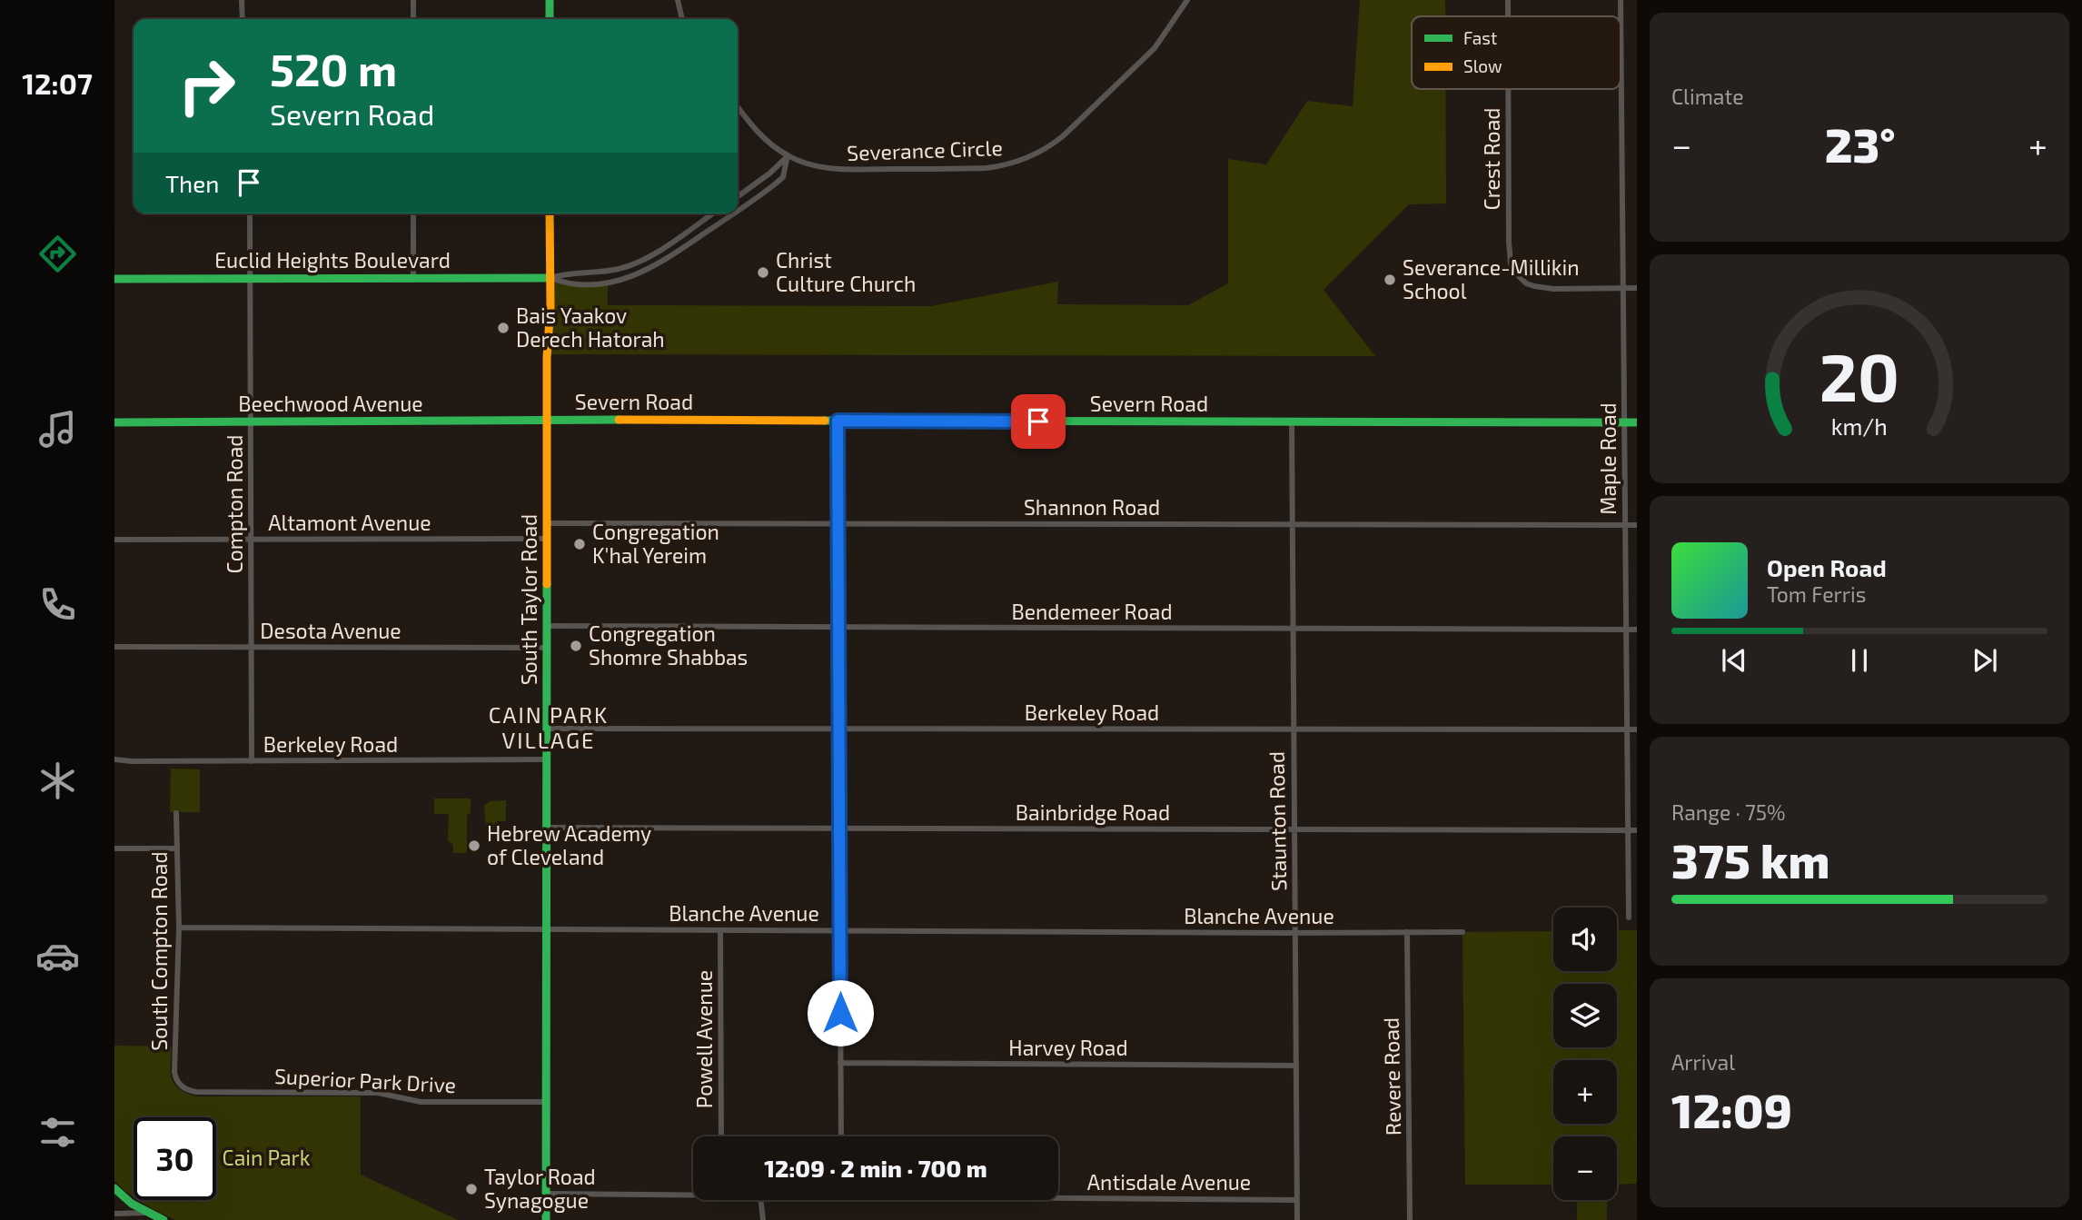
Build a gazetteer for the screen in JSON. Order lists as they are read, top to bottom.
{
  "streets": {
    "street": [
      "Severance Circle",
      "Crest Road",
      "Euclid Heights Boulevard",
      "Severn Road",
      "Beechwood Avenue",
      "Maple Road",
      "Compton Road",
      "Shannon Road",
      "Altamont Avenue",
      "South Taylor Road",
      "Bendemeer Road",
      "Desota Avenue",
      "Berkeley Road",
      "Bainbridge Road",
      "Staunton Road",
      "Blanche Avenue",
      "South Compton Road",
      "Powell Avenue",
      "Harvey Road",
      "Revere Road",
      "Superior Park Drive",
      "Antisdale Avenue"
    ]
  },
  "crossings": [
    ["Crest Road", "Maple Road"],
    ["Euclid Heights Boulevard", "Compton Road"],
    ["Euclid Heights Boulevard", "South Taylor Road"],
    ["Severn Road", "Beechwood Avenue"],
    ["Severn Road", "Maple Road"],
    ["Severn Road", "South Taylor Road"],
    ["Severn Road", "Staunton Road"],
    ["Beechwood Avenue", "Compton Road"],
    ["Beechwood Avenue", "South Taylor Road"],
    ["Maple Road", "Shannon Road"],
    ["Maple Road", "Bendemeer Road"],
    ["Maple Road", "Berkeley Road"],
    ["Maple Road", "Bainbridge Road"],
    ["Compton Road", "Altamont Avenue"],
    ["Compton Road", "Desota Avenue"],
    ["Compton Road", "Berkeley Road"],
    ["Shannon Road", "South Taylor Road"],
    ["Shannon Road", "Staunton Road"],
    ["Altamont Avenue", "South Taylor Road"],
    ["South Taylor Road", "Bendemeer Road"],
    ["South Taylor Road", "Desota Avenue"],
    ["South Taylor Road", "Berkeley Road"],
    ["South Taylor Road", "Bainbridge Road"],
    ["South Taylor Road", "Blanche Avenue"],
    ["South Taylor Road", "Superior Park Drive"],
    ["South Taylor Road", "Antisdale Avenue"],
    ["Bendemeer Road", "Staunton Road"],
    ["Berkeley Road", "Staunton Road"],
    ["Bainbridge Road", "Staunton Road"],
    ["Staunton Road", "Blanche Avenue"],
    ["Staunton Road", "Harvey Road"],
    ["Staunton Road", "Antisdale Avenue"],
    ["Blanche Avenue", "South Compton Road"],
    ["Blanche Avenue", "Powell Avenue"],
    ["Blanche Avenue", "Revere Road"],
    ["South Compton Road", "Superior Park Drive"]
  ],
  "districts": ["CAIN PARK VILLAGE"],
  "parks": ["Cain Park"],
  "places": [
    "Christ Culture Church",
    "Severance-Millikin School",
    "Bais Yaakov Derech Hatorah",
    "Congregation K'hal Yereim",
    "Congregation Shomre Shabbas",
    "Hebrew Academy of Cleveland",
    "Taylor Road Synagogue"
  ],
  "legend": ["Fast", "Slow"],
  "page": {
    "tabs": "12:07",
    "tile": [
      "Climate",
      ["Range · 75%", "375 km"],
      ["Arrival", "12:09"]
    ],
    "turn": ["520 m", "Severn Road"],
    "heat": ["−", "23°", "+"],
    "then": "Then",
    "song": ["Open Road", "Tom Ferris"],
    "map_buttons": ["+", "−"],
    "limit": "30",
    "trip": "12:09 · 2 min · 700 m",
    "gauge": ["20", "km/h"]
  }
}
